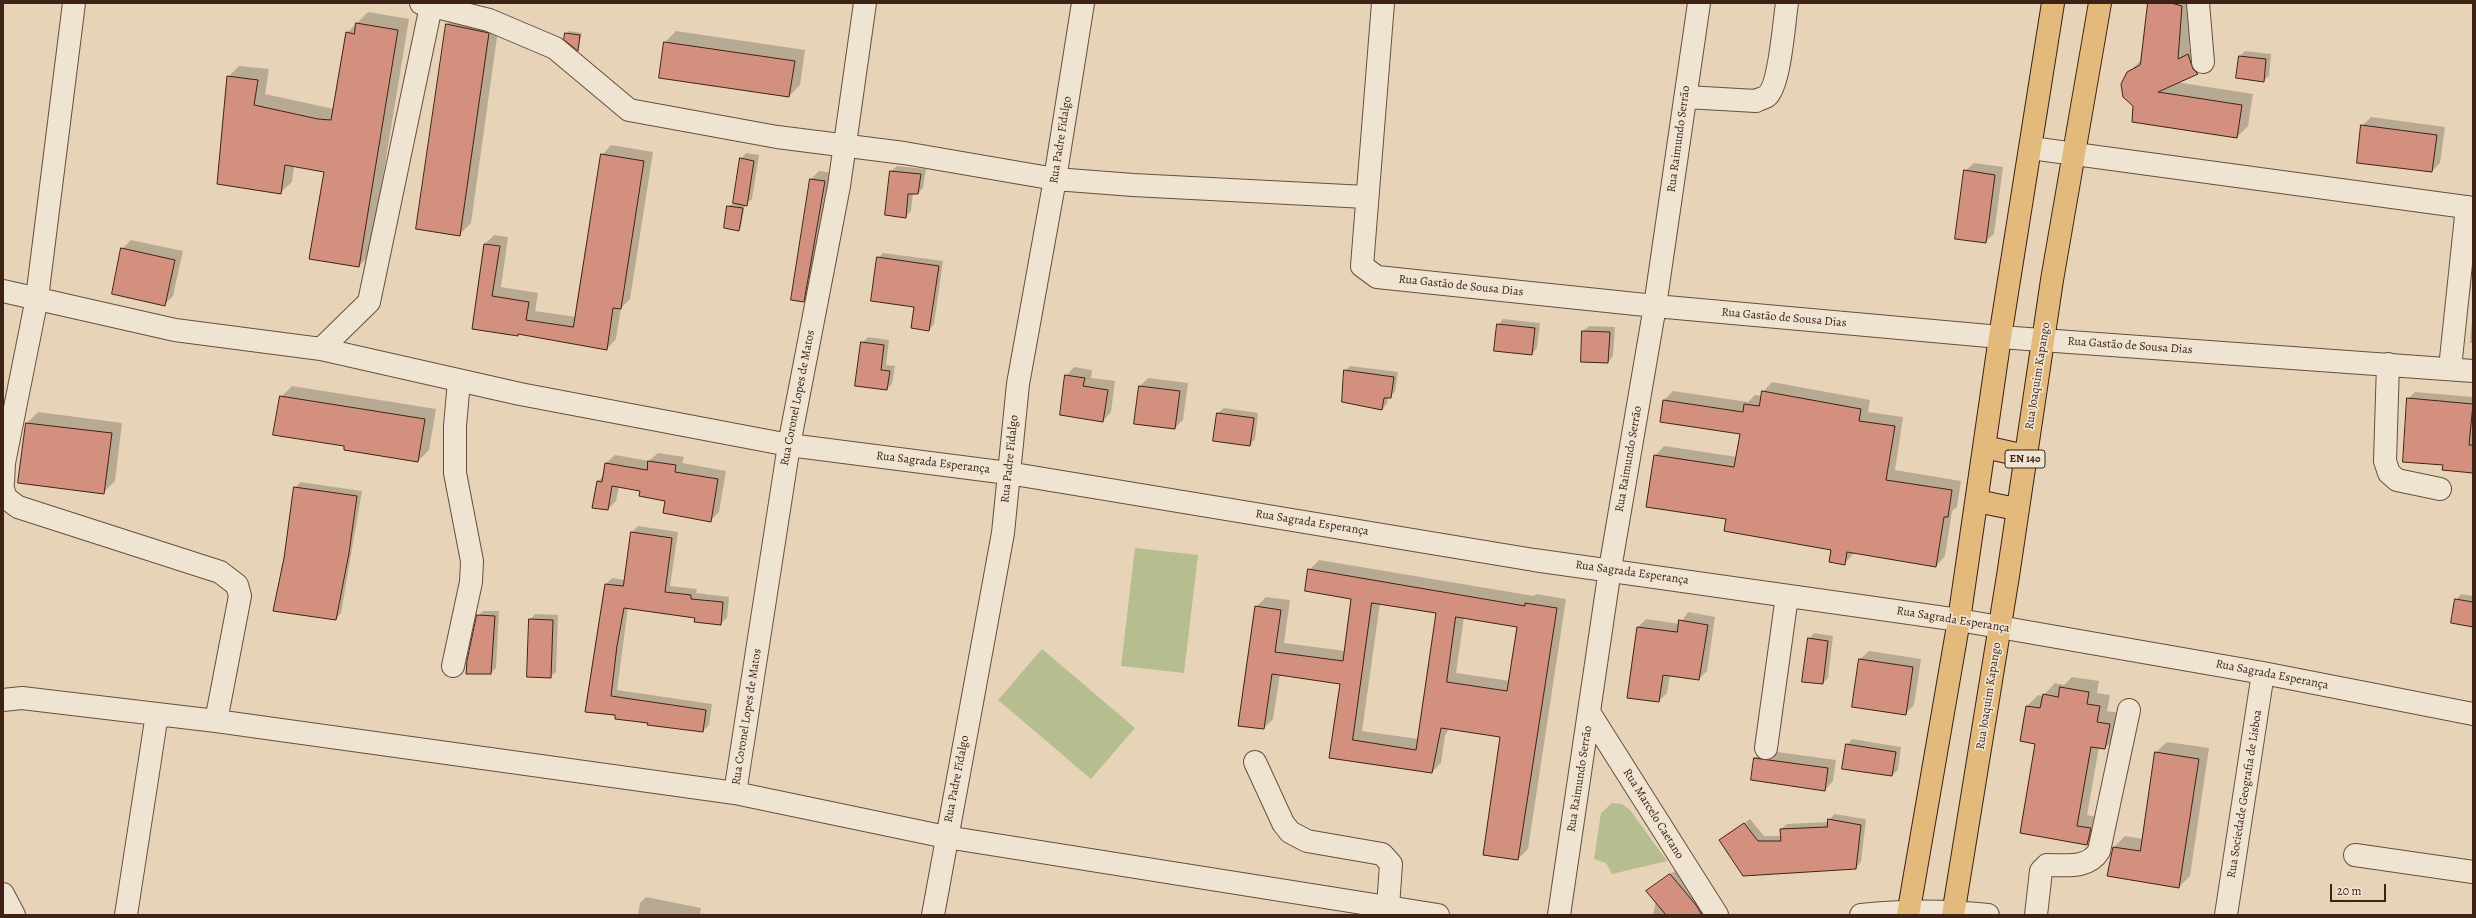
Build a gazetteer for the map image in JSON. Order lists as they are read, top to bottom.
{
  "streets": {
    "main road": ["Rua Joaquim Kapango", "EN 140"],
    "street": [
      "Rua Raimundo Serrão",
      "Rua Padre Fidalgo",
      "Rua Gastão de Sousa Dias",
      "Rua Coronel Lopes de Matos",
      "Rua Sagrada Esperança",
      "Rua Sociedade Geografia de Lisboa",
      "Rua Marcelo Caetano"
    ]
  },
  "crossings": [
    ["Rua Raimundo Serrão", "Rua Gastão de Sousa Dias"],
    ["Rua Raimundo Serrão", "Rua Sagrada Esperança"],
    ["Rua Raimundo Serrão", "Rua Marcelo Caetano"],
    ["Rua Padre Fidalgo", "Rua Sagrada Esperança"],
    ["Rua Gastão de Sousa Dias", "Rua Joaquim Kapango"],
    ["Rua Joaquim Kapango", "Rua Sagrada Esperança"],
    ["Rua Coronel Lopes de Matos", "Rua Sagrada Esperança"],
    ["Rua Sagrada Esperança", "Rua Sociedade Geografia de Lisboa"]
  ],
  "scale_bar": "20 m"
}
